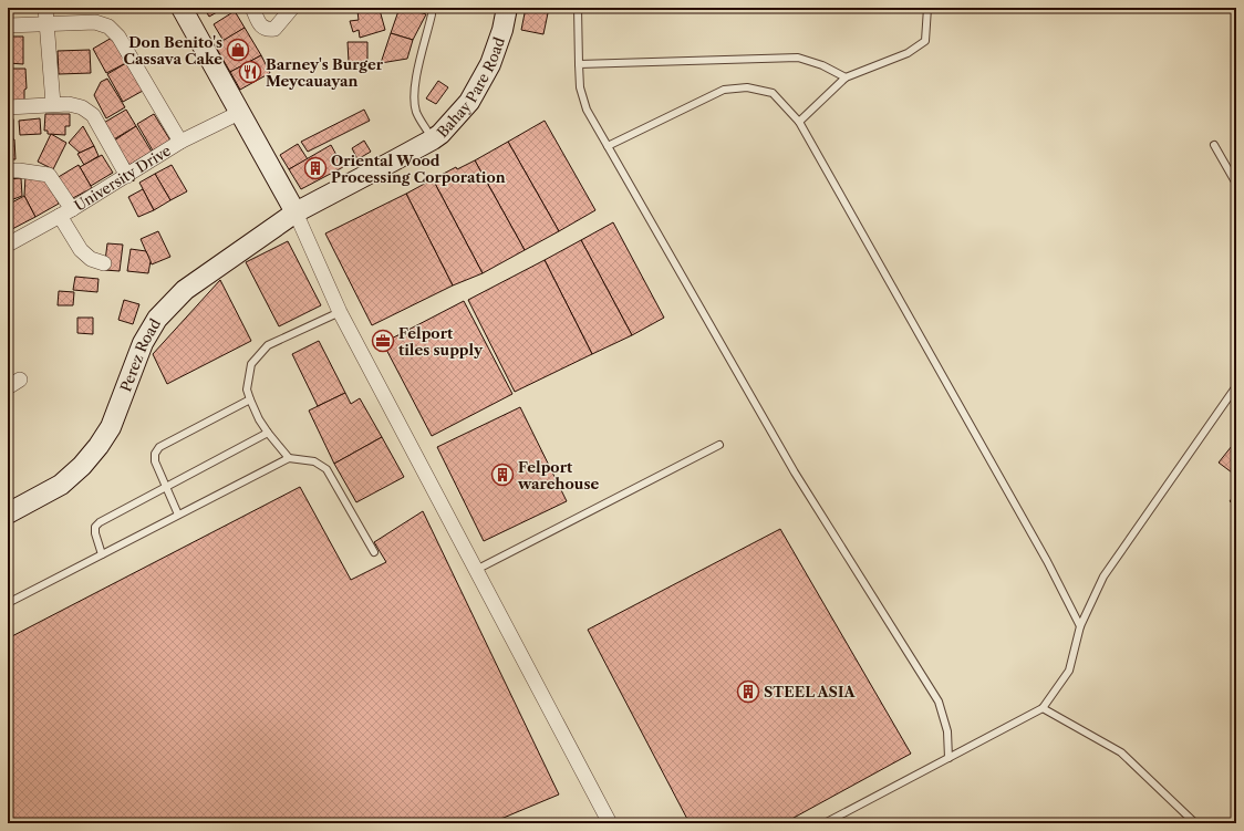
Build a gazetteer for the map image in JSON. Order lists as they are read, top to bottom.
{
  "streets": {
    "street": ["Bahay Pare Road", "University Drive", "Perez Road"]
  },
  "crossings": [
    ["Bahay Pare Road", "Perez Road"]
  ],
  "places": {
    "shop": ["Don Benito's Cassava Cake"],
    "restaurant": ["Barney's Burger Meycauayan"],
    "building": ["Oriental Wood Processing Corporation", "Felport warehouse", "STEEL ASIA"],
    "office": ["Felport tiles supply"]
  }
}
